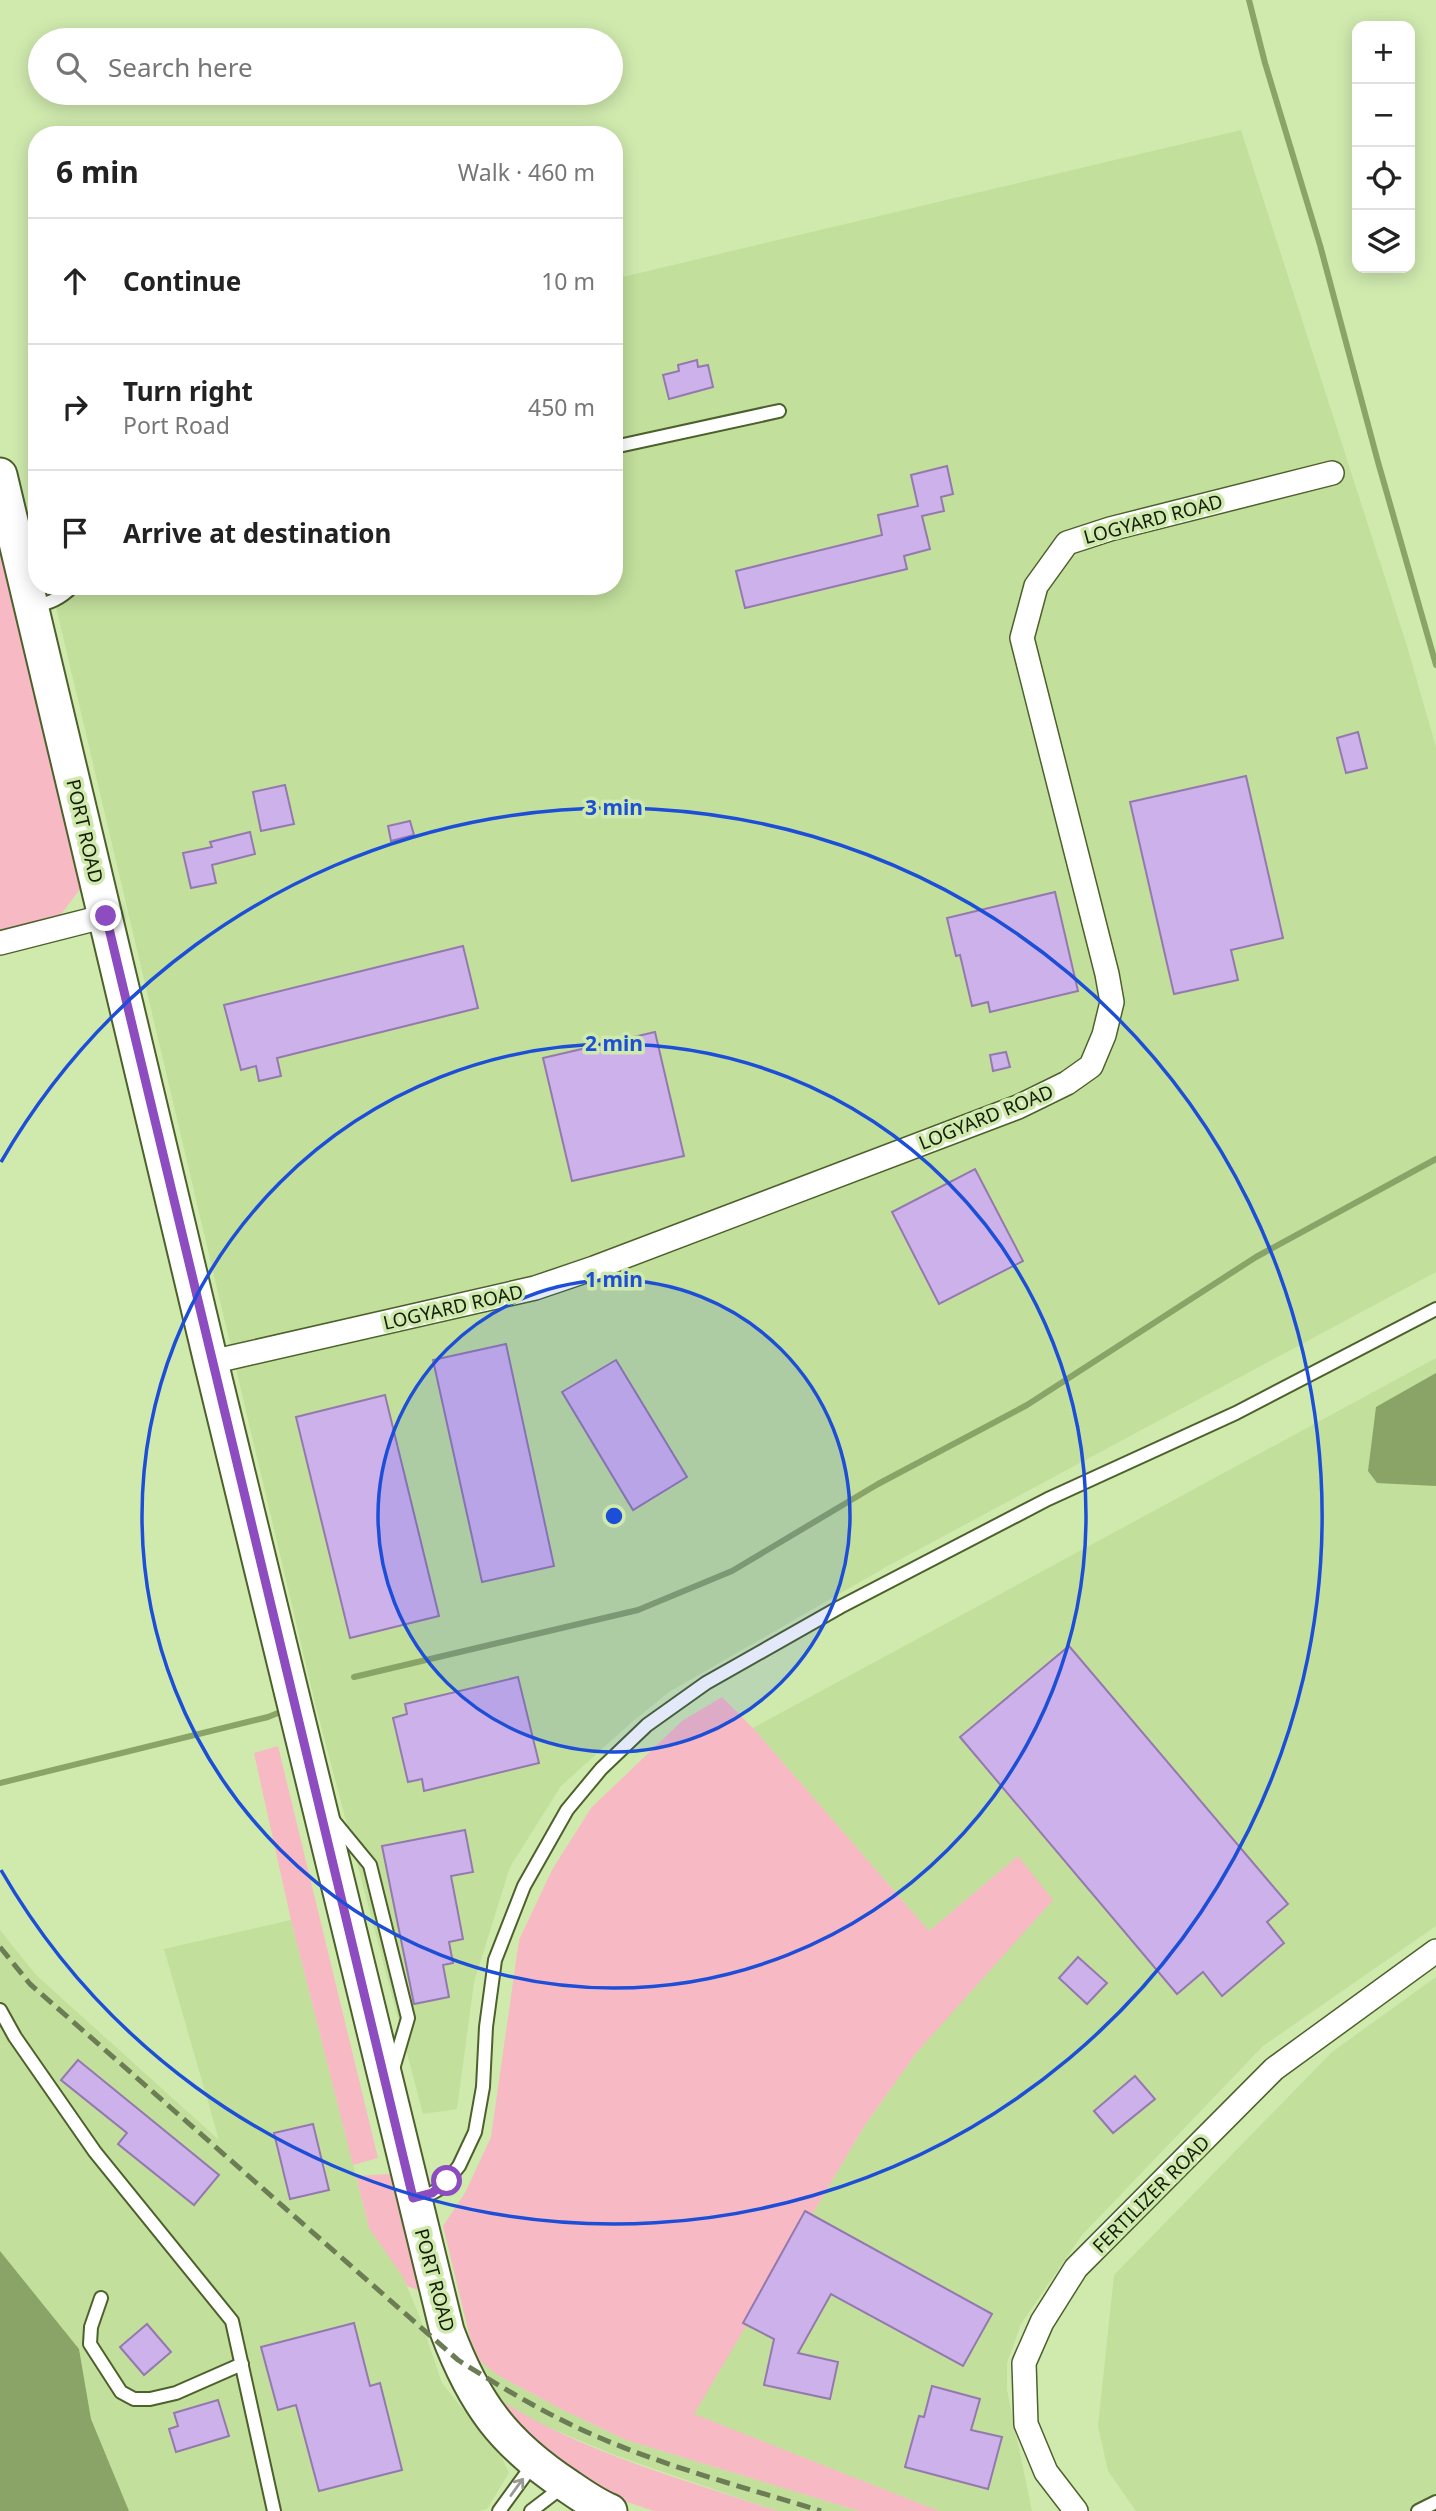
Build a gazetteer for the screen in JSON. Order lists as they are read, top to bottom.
{
  "streets": {
    "main road": ["PORT ROAD"],
    "street": ["LOGYARD ROAD", "FERTILIZER ROAD"]
  },
  "crossings": [
    ["LOGYARD ROAD", "PORT ROAD"]
  ],
  "page": {
    "map_buttons": ["+", "−"],
    "search": "Search here",
    "heading": ["6 min", "Walk · 460 m"],
    "list": [
      ["Continue", "10 m"],
      ["Turn right", "Port Road", "450 m"],
      "Arrive at destination"
    ]
  },
  "rings": ["3 min", "2 min", "1 min"]
}
